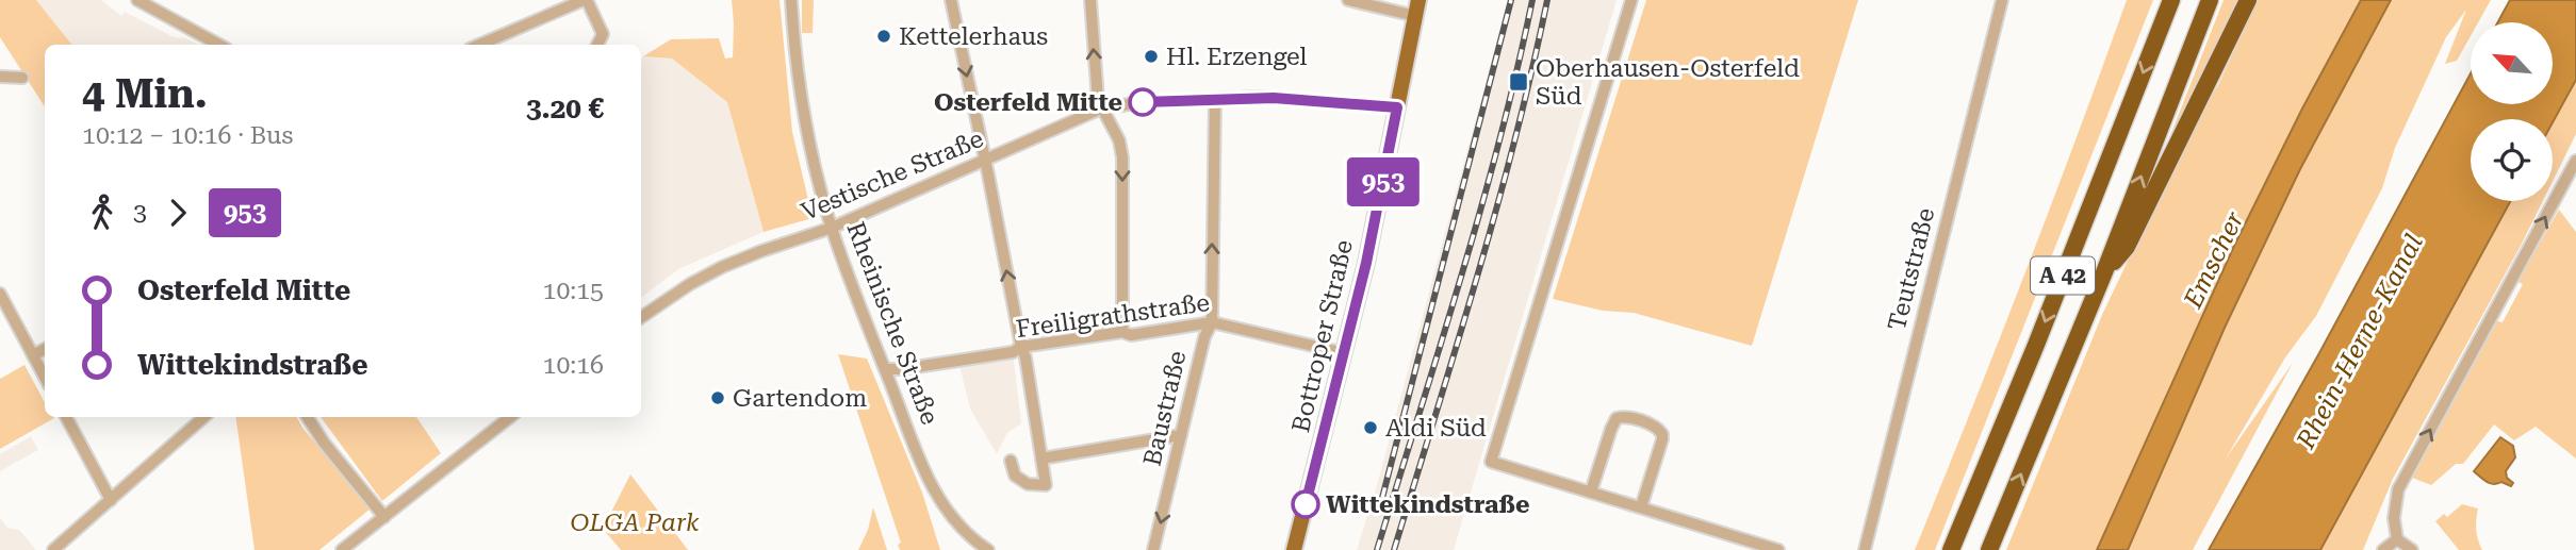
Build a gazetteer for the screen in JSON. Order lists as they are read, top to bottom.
{
  "streets": {
    "highway": ["A 42"],
    "main road": ["Bottroper Straße"],
    "street": [
      "Vestische Straße",
      "Teutstraße",
      "Freiligrathstraße",
      "Rheinische Straße",
      "Baustraße"
    ]
  },
  "crossings": [
    ["Vestische Straße", "Rheinische Straße"],
    ["Vestische Straße", "Bottroper Straße"],
    ["Vestische Straße", "Baustraße"],
    ["Freiligrathstraße", "Rheinische Straße"],
    ["Freiligrathstraße", "Bottroper Straße"],
    ["Freiligrathstraße", "Baustraße"]
  ],
  "water": ["Emscher", "Rhein-Herne-Kanal"],
  "parks": ["OLGA Park"],
  "places": {
    "other": [
      "Kettelerhaus",
      "Hl. Erzengel",
      "Osterfeld Mitte",
      "Gartendom",
      "Aldi Süd",
      "Wittekindstraße"
    ],
    "transit": ["Oberhausen-Osterfeld Süd"]
  },
  "lines": ["bus line 953"],
  "north": "top left",
  "page": {
    "on_map": "953",
    "heading": ["4 Min.", "10:12 – 10:16 · Bus", "3.20 €"],
    "legs": ["3", "953"],
    "list": [
      {
        "name": "Osterfeld Mitte",
        "value": "10:15"
      },
      {
        "name": "Wittekindstraße",
        "value": "10:16"
      }
    ]
  }
}
